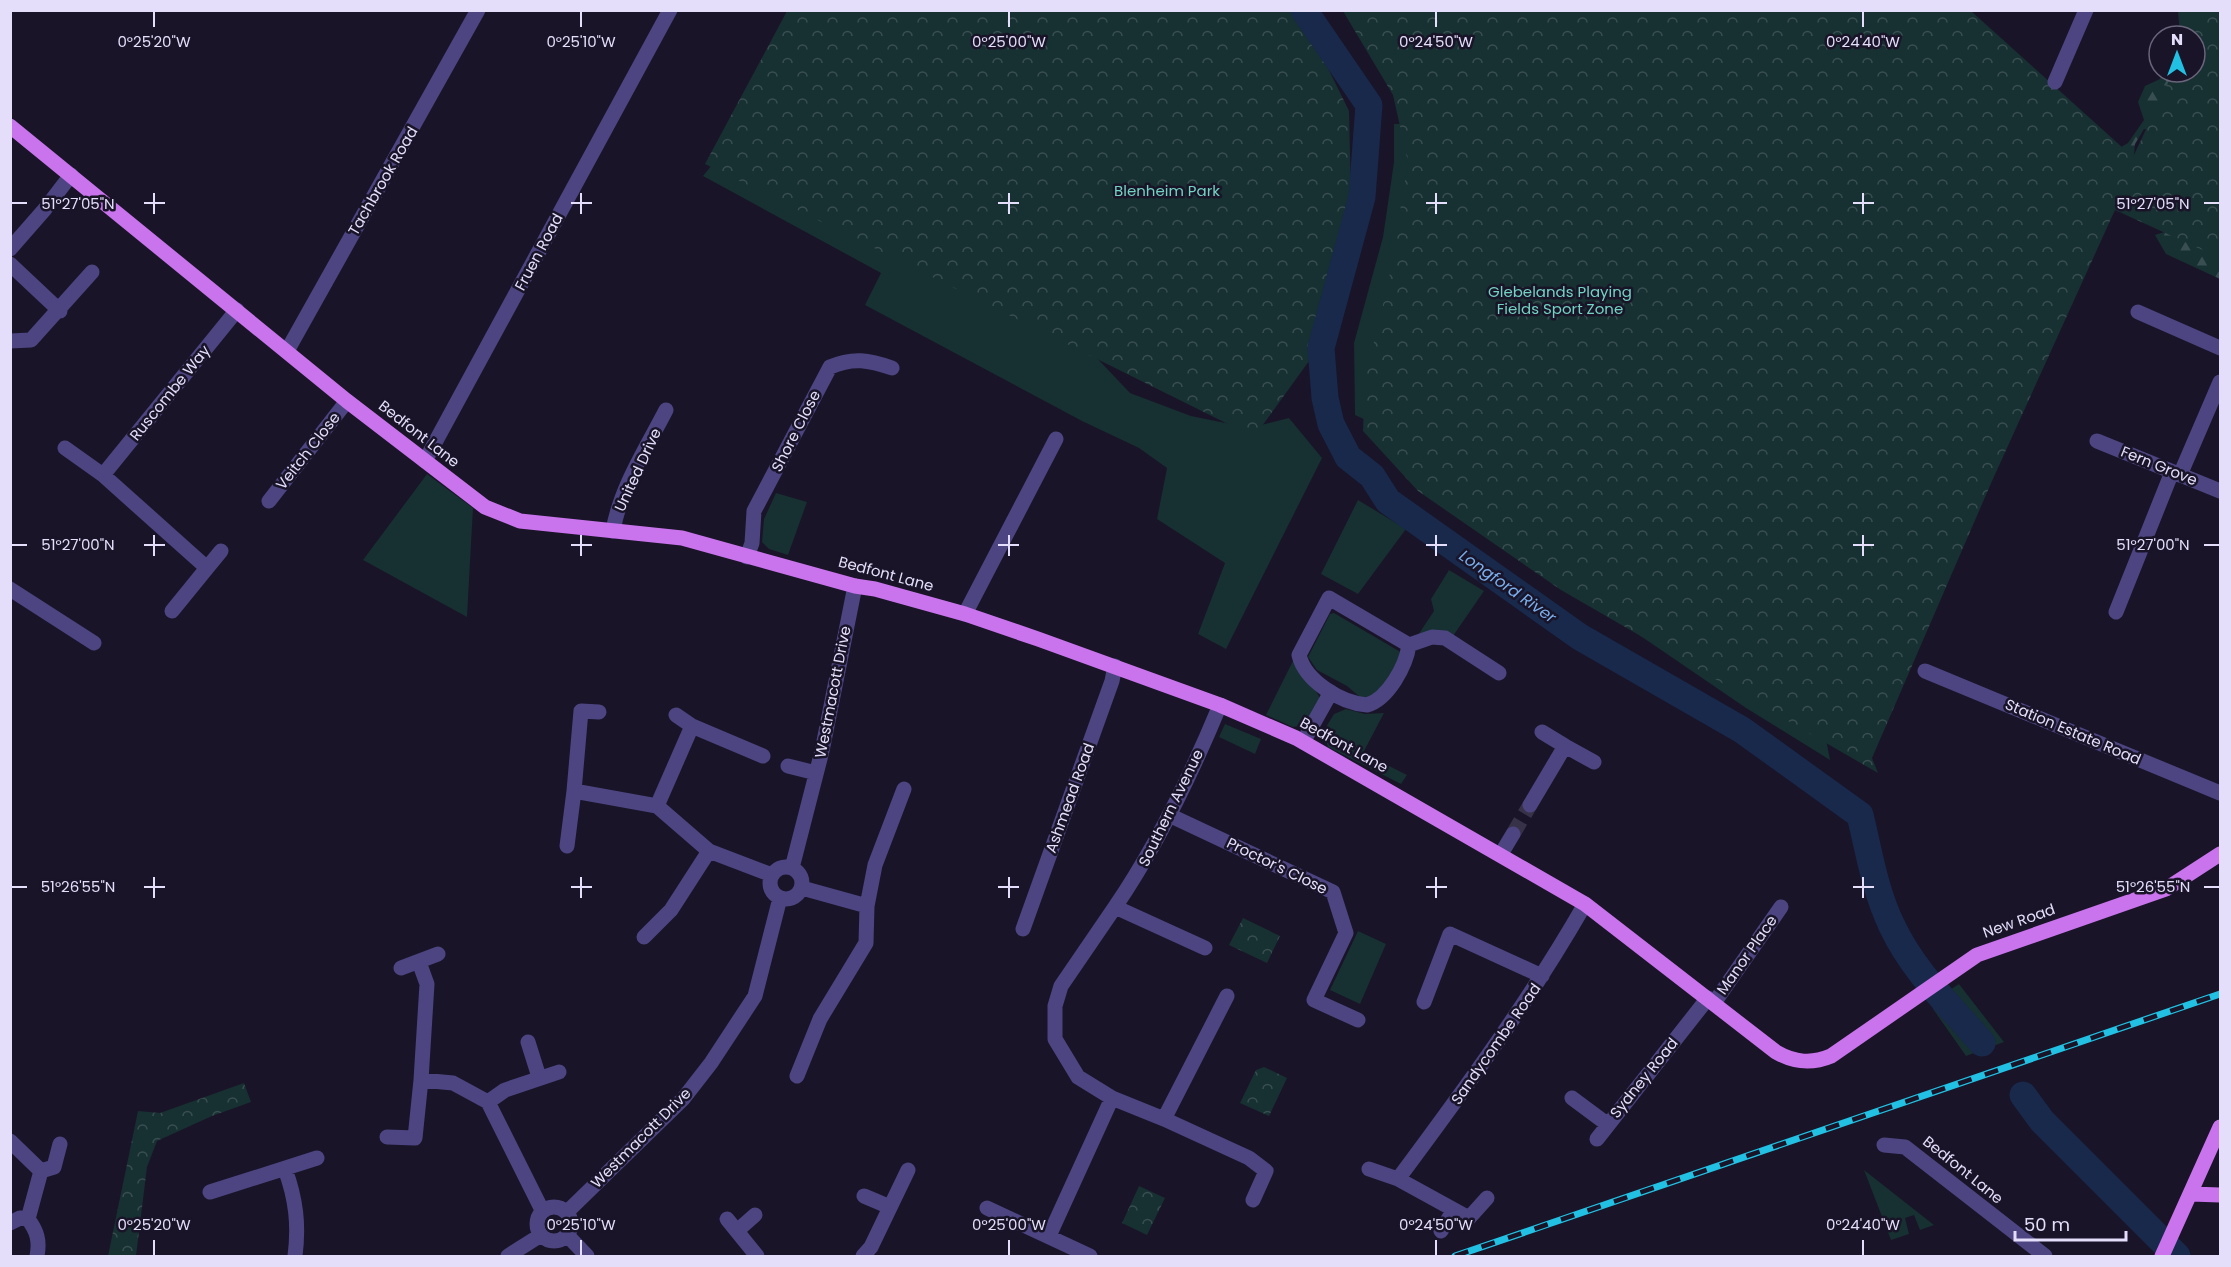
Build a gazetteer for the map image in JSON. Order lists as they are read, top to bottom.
{
  "streets": {
    "main road": ["Bedfont Lane", "New Road"],
    "street": [
      "Tachbrook Road",
      "Fruen Road",
      "Ruscombe Way",
      "Shore Close",
      "Veitch Close",
      "Fern Grove",
      "United Drive",
      "Westmacott Drive",
      "Station Estate Road",
      "Ashmead Road",
      "Southern Avenue",
      "Proctor's Close",
      "Manor Place",
      "Sandycombe Road",
      "Sydney Road"
    ]
  },
  "crossings": [
    ["Tachbrook Road", "Bedfont Lane"],
    ["Fruen Road", "Bedfont Lane"],
    ["Ruscombe Way", "Bedfont Lane"],
    ["Shore Close", "Bedfont Lane"],
    ["Bedfont Lane", "Veitch Close"],
    ["Bedfont Lane", "United Drive"],
    ["Bedfont Lane", "Westmacott Drive"],
    ["Bedfont Lane", "Ashmead Road"],
    ["Bedfont Lane", "Southern Avenue"],
    ["Bedfont Lane", "New Road"],
    ["Bedfont Lane", "Manor Place"],
    ["Bedfont Lane", "Sandycombe Road"],
    ["Bedfont Lane", "Sydney Road"],
    ["Southern Avenue", "Proctor's Close"],
    ["Manor Place", "Sydney Road"]
  ],
  "water": ["Longford River"],
  "parks": ["Blenheim Park", "Glebelands Playing Fields Sport Zone"],
  "scale_bar": "50 m",
  "north": "top",
  "coordinates": [
    "0°25'20\"W",
    "0°25'10\"W",
    "0°25'00\"W",
    "0°24'50\"W",
    "0°24'40\"W",
    "51°27'05\"N",
    "51°27'00\"N",
    "51°26'55\"N"
  ]
}
